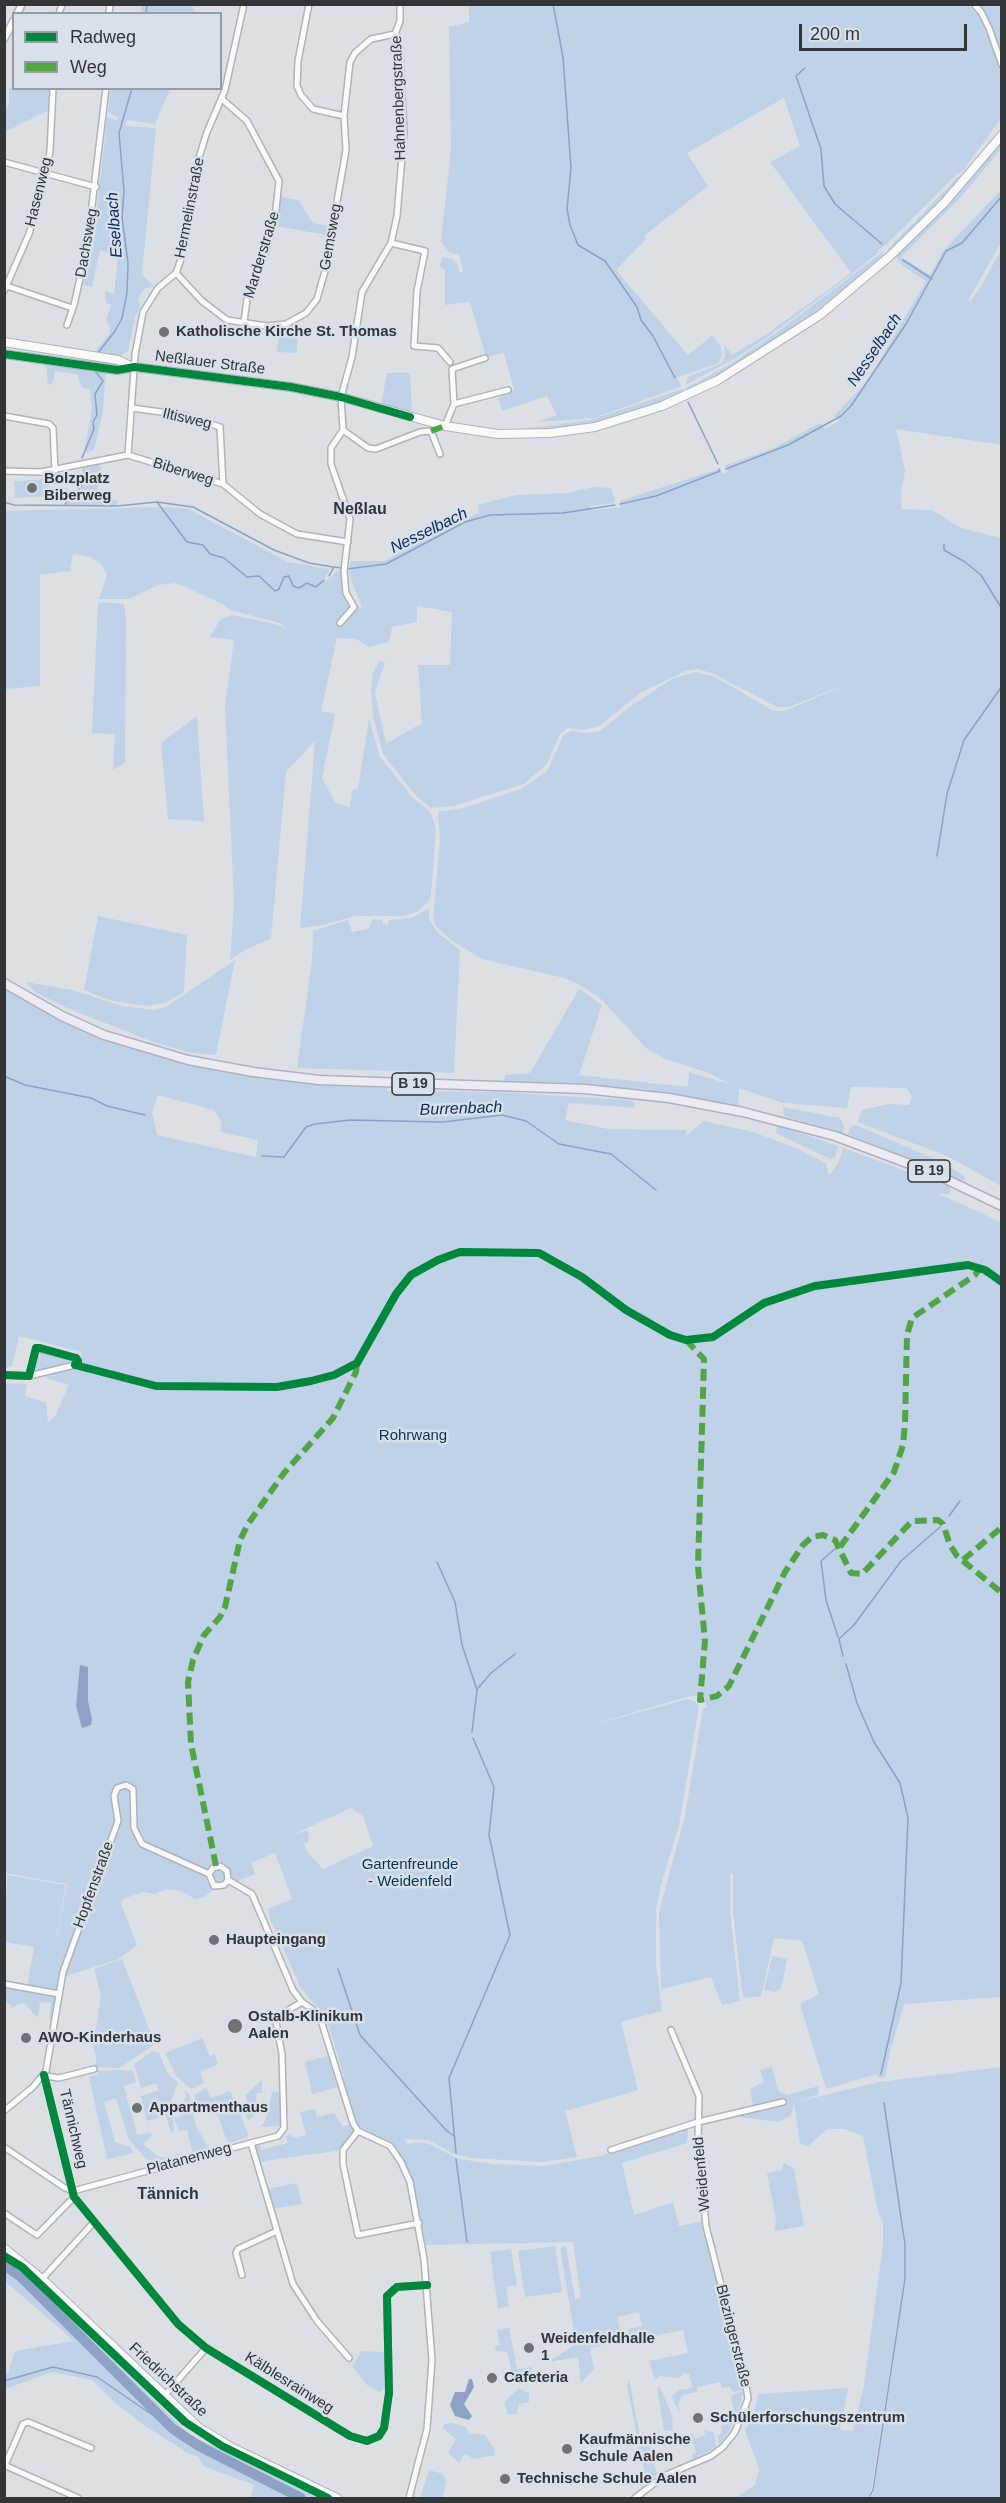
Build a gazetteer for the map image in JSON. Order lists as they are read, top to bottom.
{
  "streets": {
    "main road": ["Neßlauer Straße", "B 19", "Friedrichstraße"],
    "street": [
      "Hahnenbergstraße",
      "Hasenweg",
      "Hermelinstraße",
      "Gemsweg",
      "Dachsweg",
      "Marderstraße",
      "Iltisweg",
      "Biberweg",
      "Hopfenstraße",
      "Tännichweg",
      "Platanenweg",
      "Weidenfeld",
      "Blezingerstraße",
      "Kälblesrainweg"
    ]
  },
  "crossings": [
    ["Hahnenbergstraße", "Gemsweg"],
    ["Hahnenbergstraße", "Neßlauer Straße"],
    ["Hermelinstraße", "Gemsweg"],
    ["Hermelinstraße", "Marderstraße"],
    ["Hermelinstraße", "Neßlauer Straße"],
    ["Hermelinstraße", "Iltisweg"],
    ["Hermelinstraße", "Biberweg"],
    ["Gemsweg", "Marderstraße"],
    ["Iltisweg", "Biberweg"],
    ["Hopfenstraße", "Tännichweg"],
    ["Tännichweg", "Platanenweg"],
    ["Tännichweg", "Kälblesrainweg"],
    ["Platanenweg", "Kälblesrainweg"],
    ["Weidenfeld", "Blezingerstraße"]
  ],
  "districts": ["Neßlau", "Tännich"],
  "water": ["Eselbach", "Nesselbach", "Burrenbach"],
  "parks": ["Rohrwang", "Gartenfreunde - Weidenfeld"],
  "places": [
    "Katholische Kirche St. Thomas",
    "Bolzplatz Biberweg",
    "Haupteingang",
    "Ostalb-Klinikum Aalen",
    "AWO-Kinderhaus",
    "Appartmenthaus",
    "Weidenfeldhalle 1",
    "Cafeteria",
    "Schülerforschungszentrum",
    "Kaufmännische Schule Aalen",
    "Technische Schule Aalen"
  ],
  "legend": ["Radweg", "Weg"],
  "scale_bar": "200 m"
}
